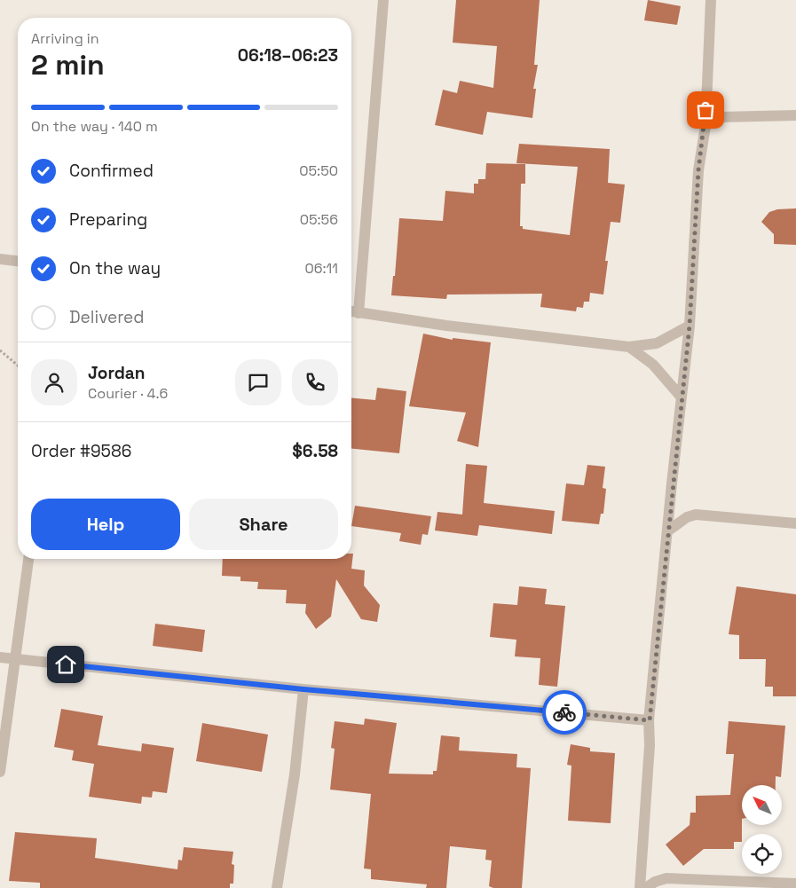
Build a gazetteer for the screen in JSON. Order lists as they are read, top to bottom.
{
  "north": "top left",
  "page": {
    "heading": ["2 min", "Arriving in", "06:18–06:23"],
    "panel": [
      "Jordan",
      "Courier · 4.6",
      "Order #9586",
      "$6.58"
    ],
    "bar": "On the way · 140 m",
    "list": [
      ["Confirmed", "05:50"],
      ["Preparing", "05:56"],
      ["On the way", "06:11"],
      "Delivered"
    ],
    "buttons": ["Help", "Share"]
  }
}
